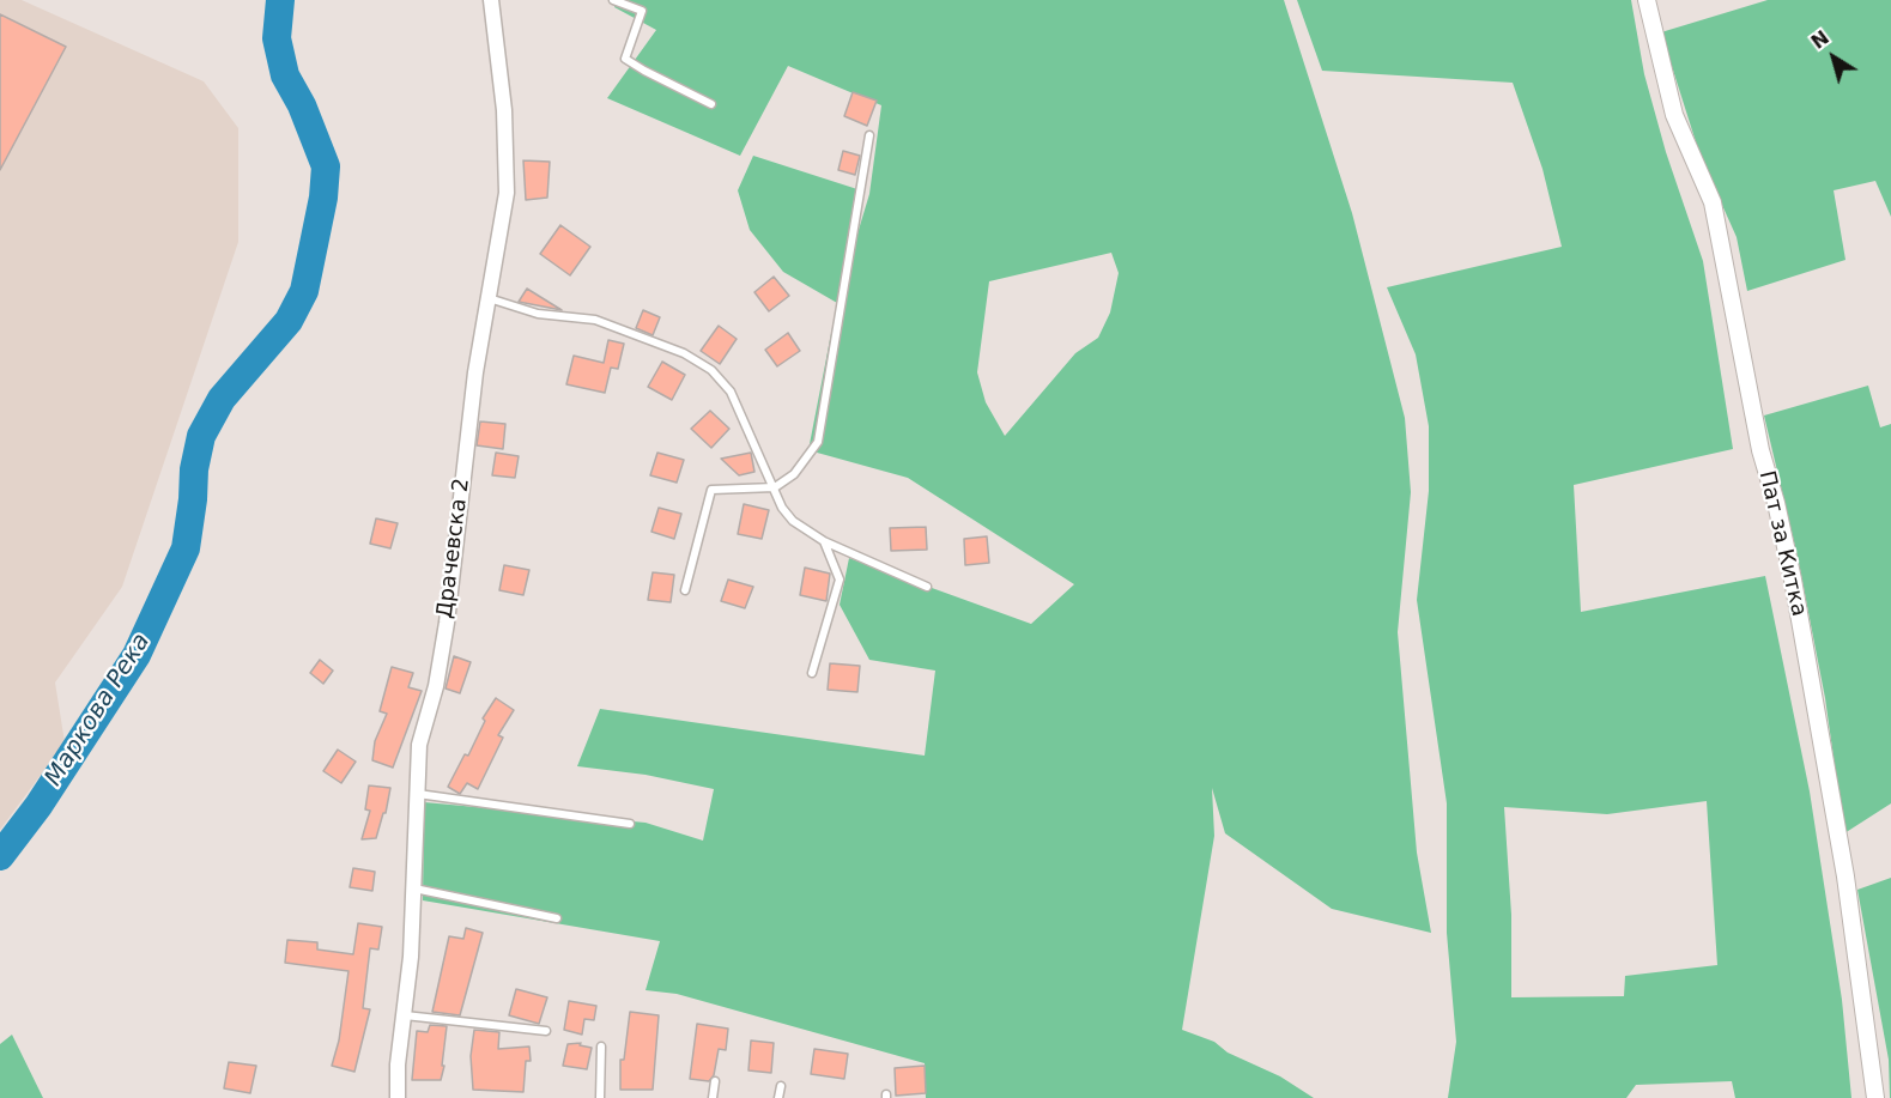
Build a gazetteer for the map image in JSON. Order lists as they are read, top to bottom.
{
  "streets": {
    "street": ["Пат за Китка", "Драчевска 2"]
  },
  "water": ["Маркова Река"],
  "north": "top left"
}
